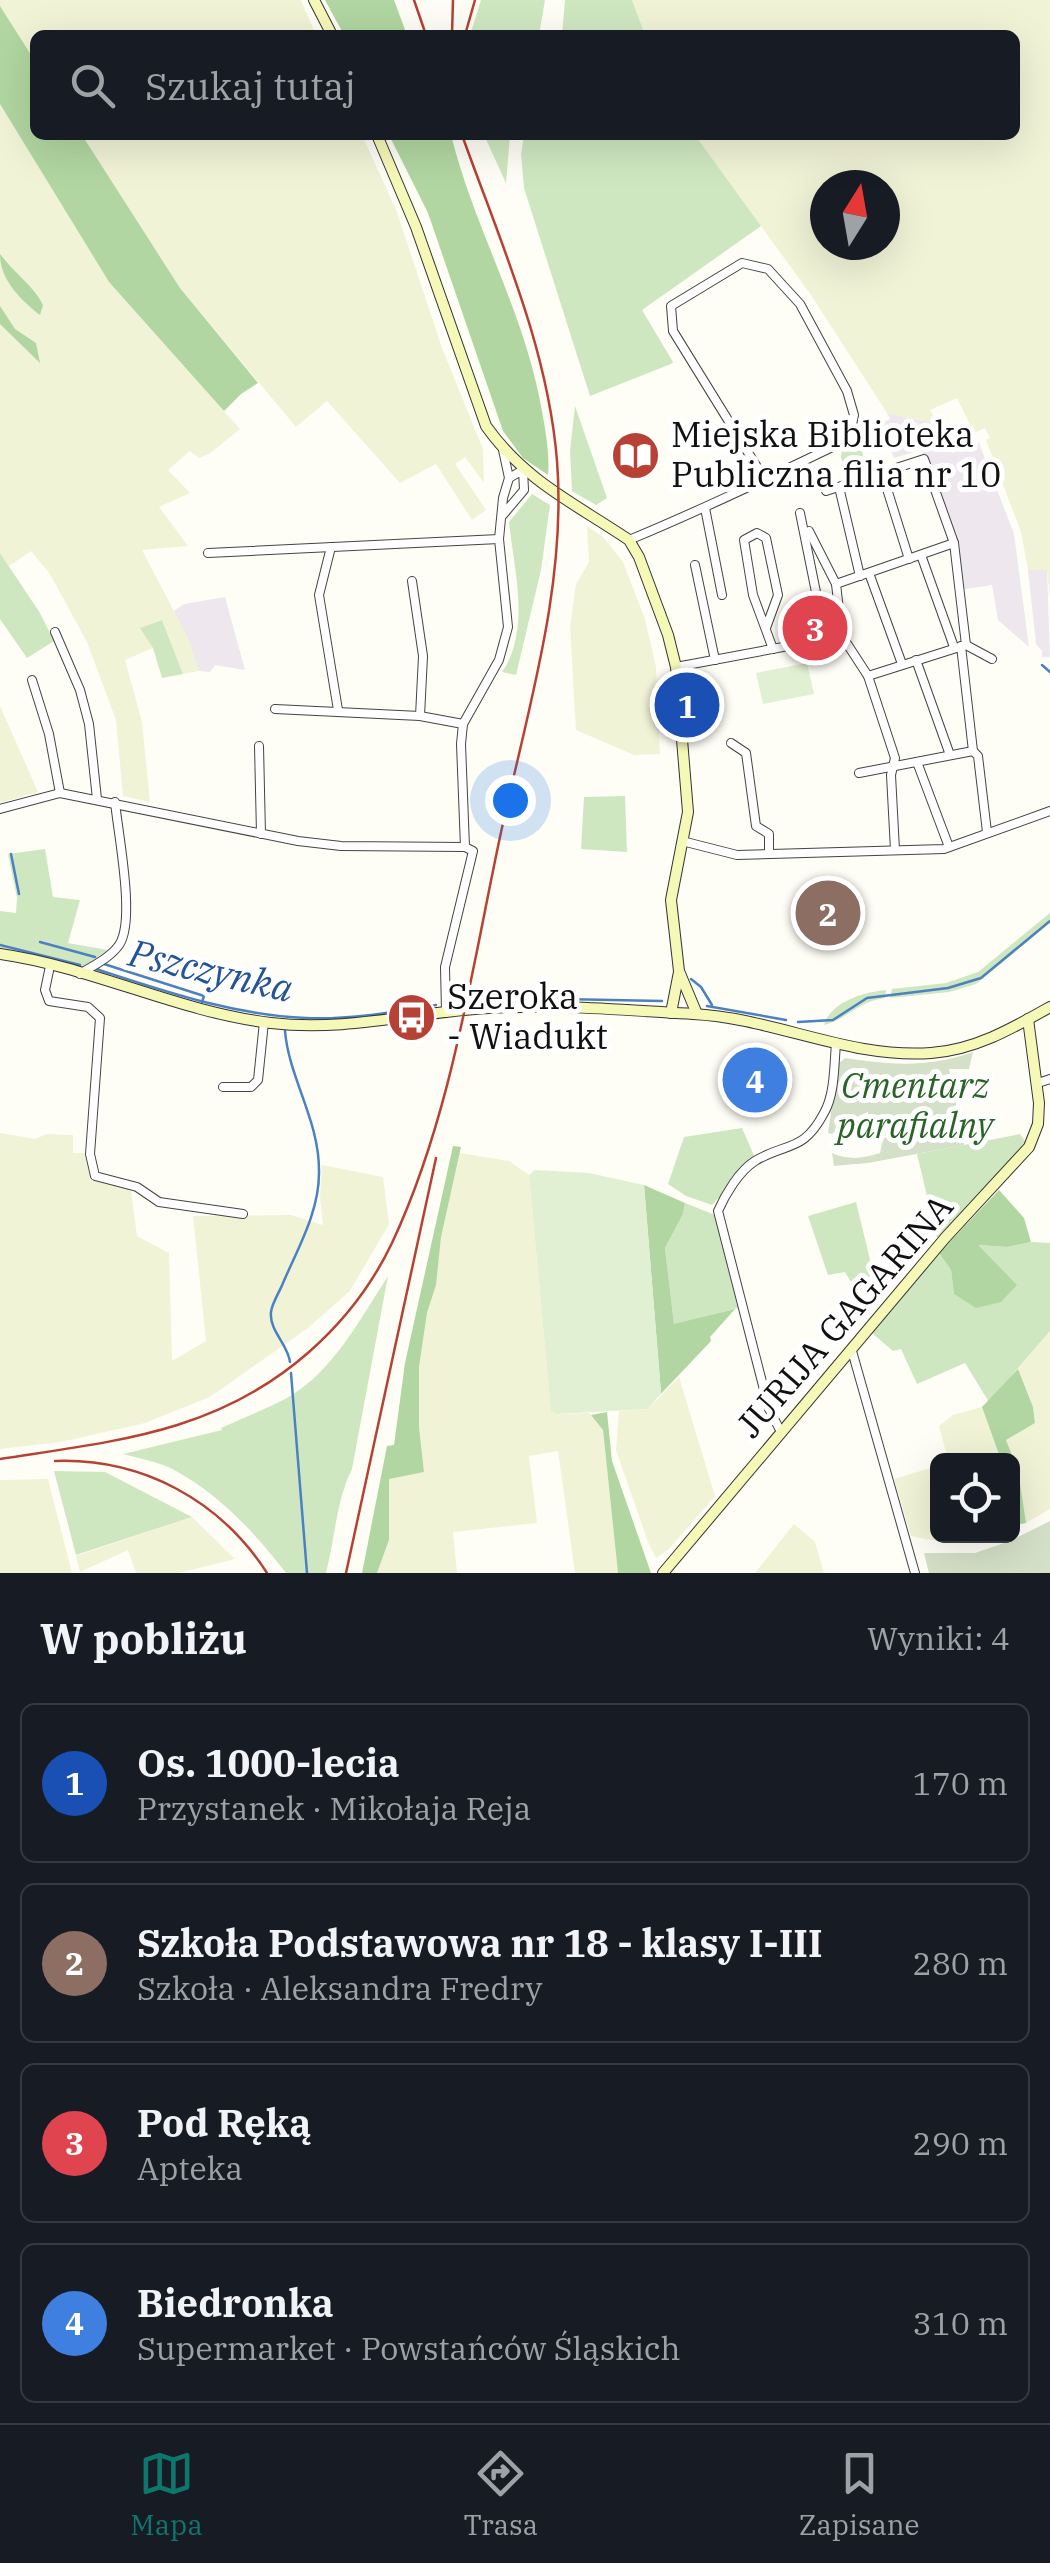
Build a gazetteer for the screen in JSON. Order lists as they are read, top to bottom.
{
  "streets": {
    "street": ["JURIJA GAGARINA"]
  },
  "water": ["Pszczynka"],
  "parks": ["Cmentarz parafialny"],
  "places": {
    "library": ["Miejska Biblioteka Publiczna filia nr 10"],
    "bus stop": ["Szeroka - Wiadukt"]
  },
  "north": "top",
  "page": {
    "search": "Szukaj tutaj",
    "pins": [
      "3",
      "1",
      "2",
      "4"
    ],
    "heading": ["W pobliżu", "Wyniki: 4"],
    "list": [
      {
        "mark": "1",
        "name": "Os. 1000-lecia",
        "note": "Przystanek · Mikołaja Reja",
        "value": "170 m"
      },
      {
        "mark": "2",
        "name": "Szkoła Podstawowa nr 18 - klasy I-III",
        "note": "Szkoła · Aleksandra Fredry",
        "value": "280 m"
      },
      {
        "mark": "3",
        "name": "Pod Ręką",
        "note": "Apteka",
        "value": "290 m"
      },
      {
        "mark": "4",
        "name": "Biedronka",
        "note": "Supermarket · Powstańców Śląskich",
        "value": "310 m"
      }
    ],
    "nav": ["Mapa", "Trasa", "Zapisane"]
  }
}
